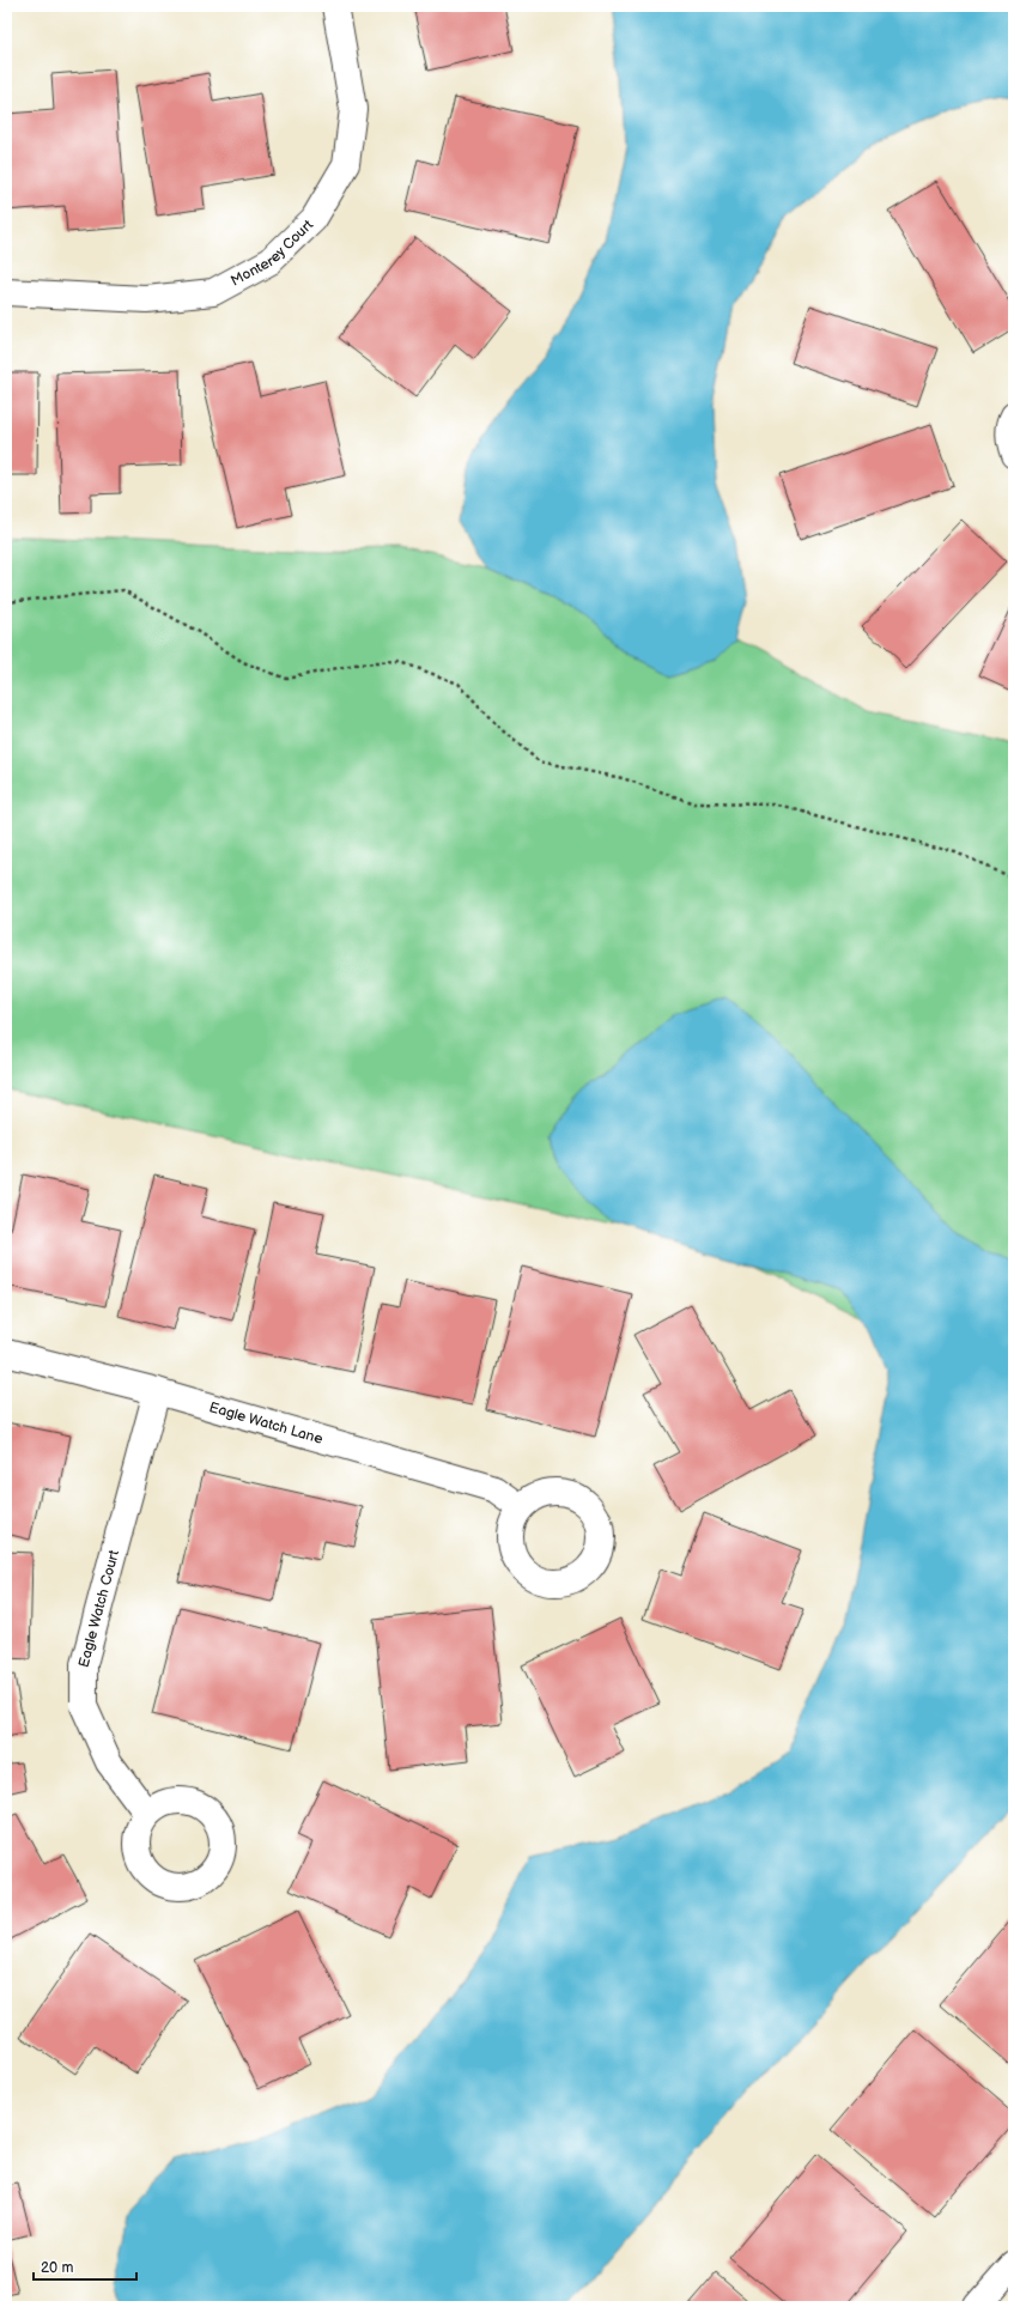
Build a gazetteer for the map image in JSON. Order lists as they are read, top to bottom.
{
  "streets": {
    "street": ["Monterey Court", "Eagle Watch Lane", "Eagle Watch Court"]
  },
  "crossings": [
    ["Eagle Watch Lane", "Eagle Watch Court"]
  ],
  "scale_bar": "20 m"
}
